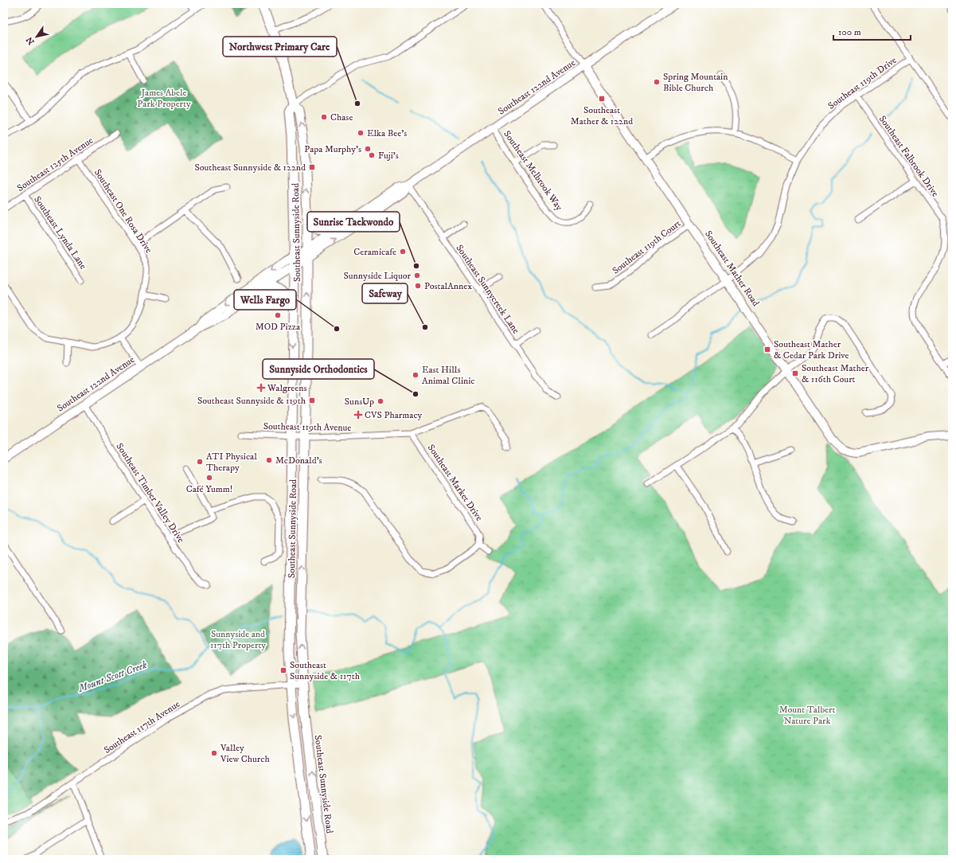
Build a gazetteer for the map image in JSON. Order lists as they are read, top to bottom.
{
  "streets": {
    "main road": ["Southeast 122nd Avenue", "Southeast Sunnyside Road", "Southeast Mather Road"],
    "street": [
      "Southeast 119th Drive",
      "Southeast Falbrook Drive",
      "Southeast 125th Avenue",
      "Southeast Melbrook Way",
      "Southeast One Rosa Drive",
      "Southeast Lynda Lane",
      "Southeast 119th Court",
      "Southeast Sunnycreek Lane",
      "Southeast 119th Avenue",
      "Southeast Market Drive",
      "Southeast Timber Valley Drive",
      "Southeast 117th Avenue"
    ]
  },
  "crossings": [
    ["Southeast 119th Drive", "Southeast Falbrook Drive"],
    ["Southeast 119th Drive", "Southeast Mather Road"],
    ["Southeast 122nd Avenue", "Southeast Melbrook Way"],
    ["Southeast 122nd Avenue", "Southeast Sunnyside Road"],
    ["Southeast 122nd Avenue", "Southeast Mather Road"],
    ["Southeast 122nd Avenue", "Southeast Sunnycreek Lane"],
    ["Southeast 122nd Avenue", "Southeast Timber Valley Drive"],
    ["Southeast 125th Avenue", "Southeast One Rosa Drive"],
    ["Southeast 125th Avenue", "Southeast Lynda Lane"],
    ["Southeast Sunnyside Road", "Southeast 119th Avenue"],
    ["Southeast Sunnyside Road", "Southeast 117th Avenue"],
    ["Southeast 119th Court", "Southeast Mather Road"],
    ["Southeast 119th Avenue", "Southeast Market Drive"]
  ],
  "water": ["Mount Scott Creek"],
  "parks": ["James Abele Park Property", "Sunnyside and 117th Property", "Mount Talbert Nature Park"],
  "places": {
    "other": [
      "Spring Mountain Bible Church",
      "Northwest Primary Care",
      "Chase",
      "Elka Bee's",
      "Papa Murphy's",
      "Fuji's",
      "Ceramicafe",
      "Sunrise Taekwondo",
      "Sunnyside Liquor",
      "PostalAnnex",
      "MOD Pizza",
      "Safeway",
      "Wells Fargo",
      "East Hills Animal Clinic",
      "Sunnyside Orthodontics",
      "SunsUp",
      "McDonald's",
      "ATI Physical Therapy",
      "Café Yumm!",
      "Valley View Church"
    ],
    "transit": [
      "Southeast Mather & 122nd",
      "Southeast Sunnyside & 122nd",
      "Southeast Mather & Cedar Park Drive",
      "Southeast Mather & 116th Court",
      "Southeast Sunnyside & 119th",
      "Southeast Sunnyside & 117th"
    ],
    "health": ["Walgreens", "CVS Pharmacy"]
  },
  "scale_bar": "100 m",
  "north": "bottom left"
}
